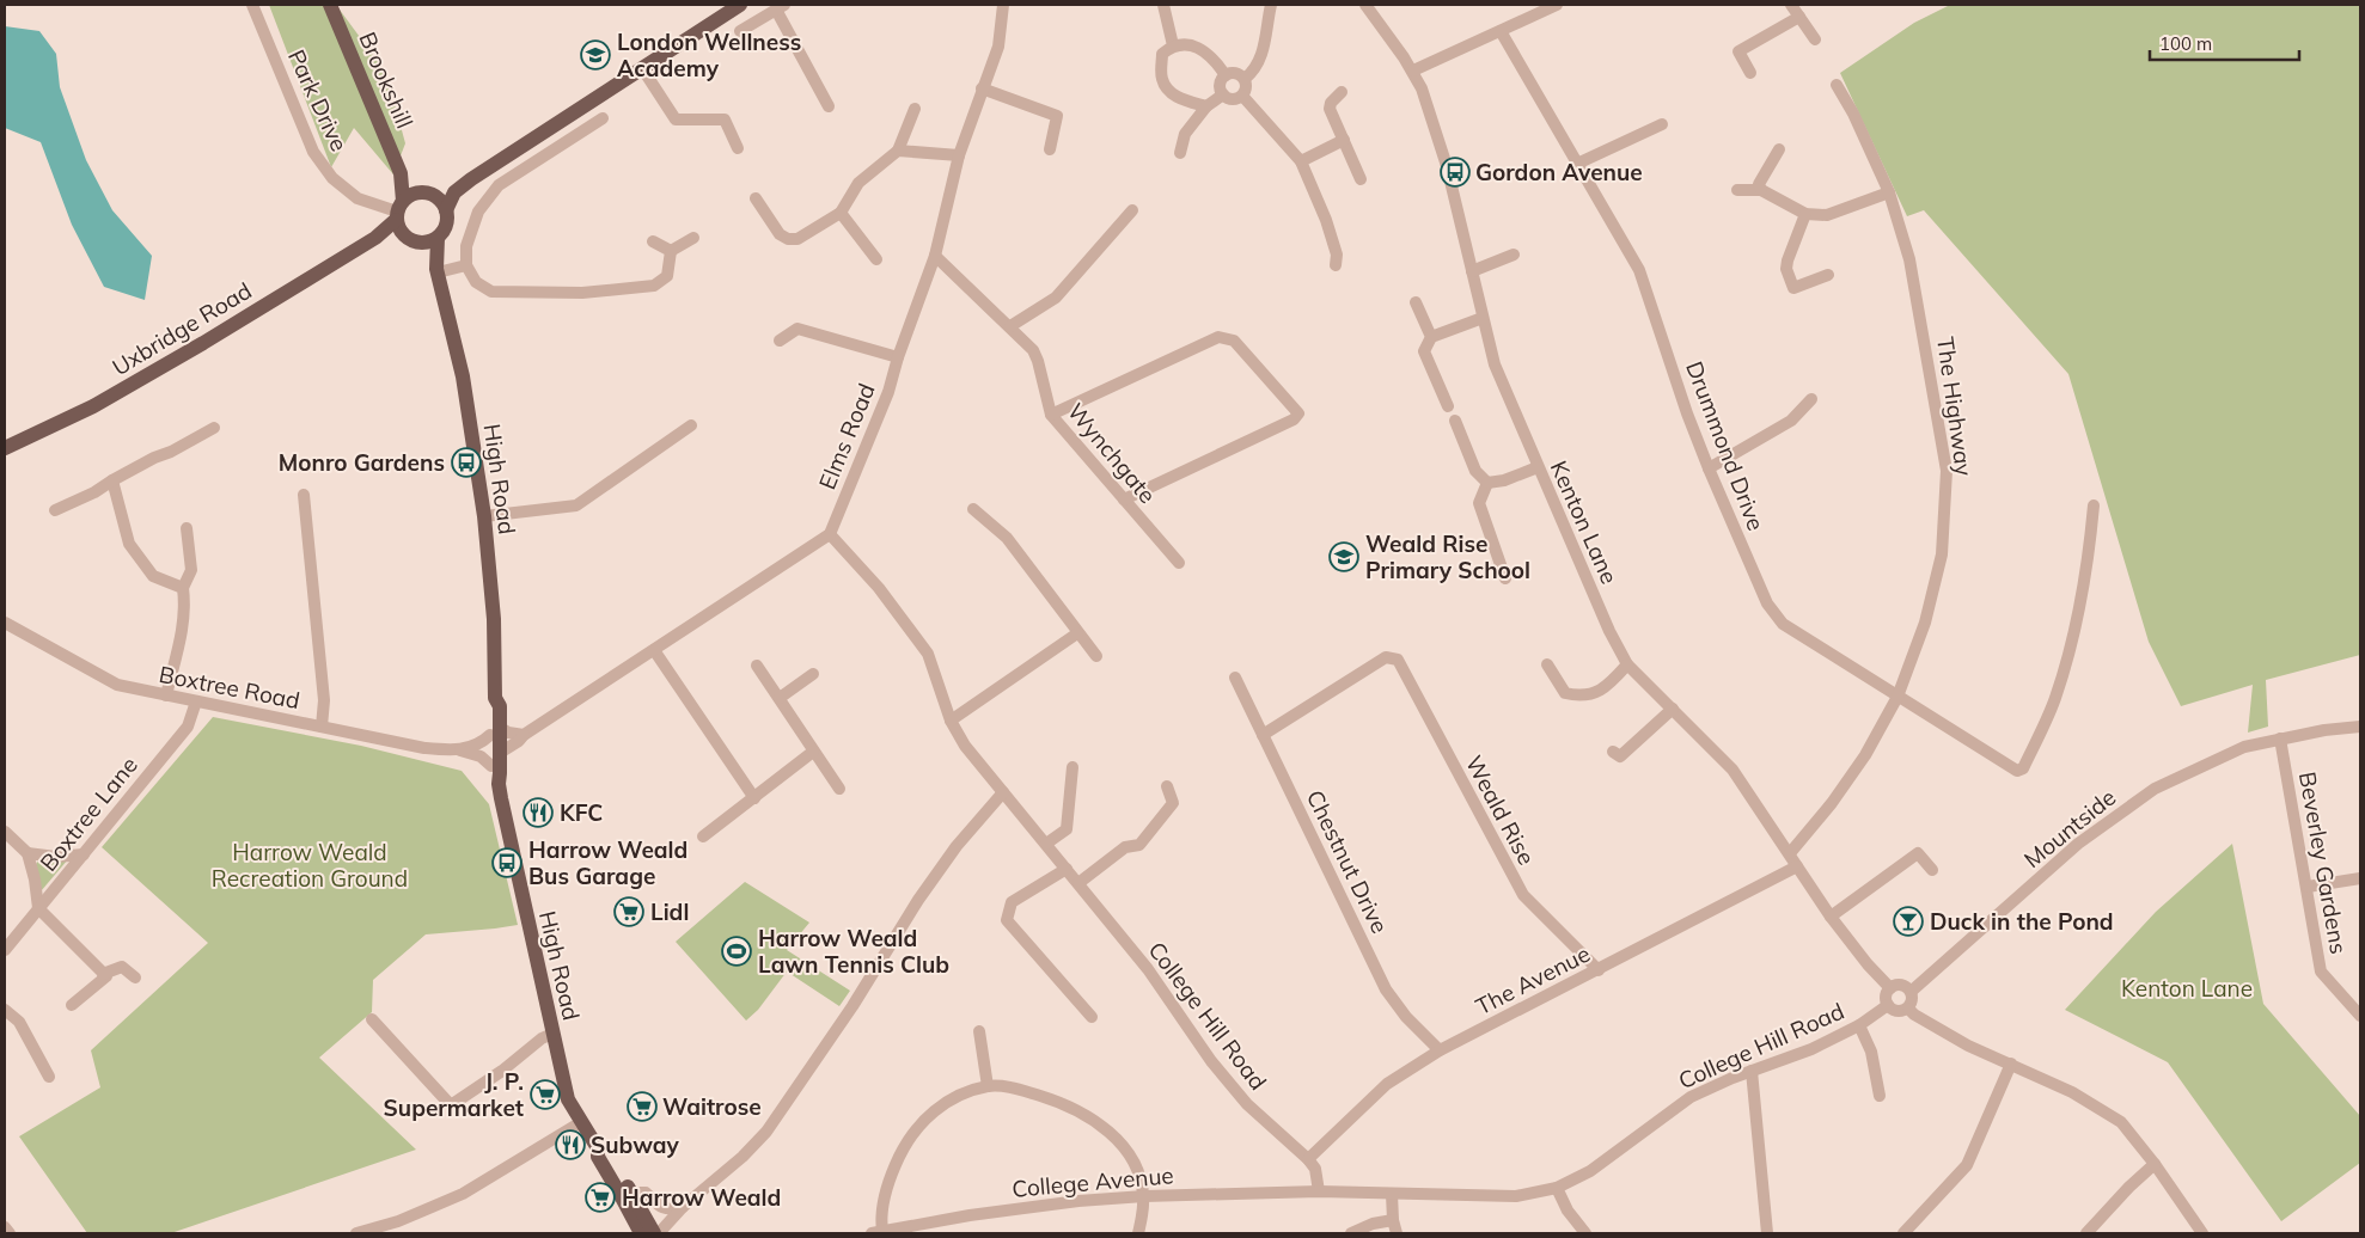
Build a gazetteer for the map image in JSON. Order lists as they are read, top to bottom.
{
  "streets": {
    "main road": ["Brookshill", "Uxbridge Road", "High Road"],
    "street": [
      "Park Drive",
      "The Highway",
      "Elms Road",
      "Drummond Drive",
      "Wynchgate",
      "Kenton Lane",
      "Boxtree Road",
      "Weald Rise",
      "Boxtree Lane",
      "Mountside",
      "Chestnut Drive",
      "Beverley Gardens",
      "The Avenue",
      "College Hill Road",
      "College Avenue"
    ]
  },
  "crossings": [
    ["Brookshill", "Park Drive"],
    ["Brookshill", "Uxbridge Road"],
    ["Brookshill", "High Road"],
    ["Park Drive", "Uxbridge Road"],
    ["Park Drive", "High Road"],
    ["Uxbridge Road", "High Road"],
    ["The Highway", "Drummond Drive"],
    ["The Highway", "Kenton Lane"],
    ["Elms Road", "Wynchgate"],
    ["Elms Road", "College Hill Road"],
    ["High Road", "Boxtree Road"],
    ["Kenton Lane", "Mountside"],
    ["Kenton Lane", "The Avenue"],
    ["Kenton Lane", "College Hill Road"],
    ["Boxtree Road", "Boxtree Lane"],
    ["Weald Rise", "Chestnut Drive"],
    ["Weald Rise", "The Avenue"],
    ["Mountside", "Beverley Gardens"],
    ["Mountside", "College Hill Road"],
    ["Chestnut Drive", "The Avenue"],
    ["The Avenue", "College Hill Road"],
    ["College Hill Road", "College Avenue"]
  ],
  "parks": ["Harrow Weald Recreation Ground", "Kenton Lane"],
  "places": {
    "school or university": ["London Wellness Academy", "Weald Rise Primary School"],
    "bus stop": ["Gordon Avenue", "Monro Gardens", "Harrow Weald Bus Garage"],
    "restaurant": ["KFC", "Subway"],
    "supermarket": [
      "Lidl",
      "J. P. Supermarket",
      "Waitrose",
      "Harrow Weald"
    ],
    "bar": ["Duck in the Pond"],
    "sports": ["Harrow Weald Lawn Tennis Club"]
  },
  "scale_bar": "100 m"
}
